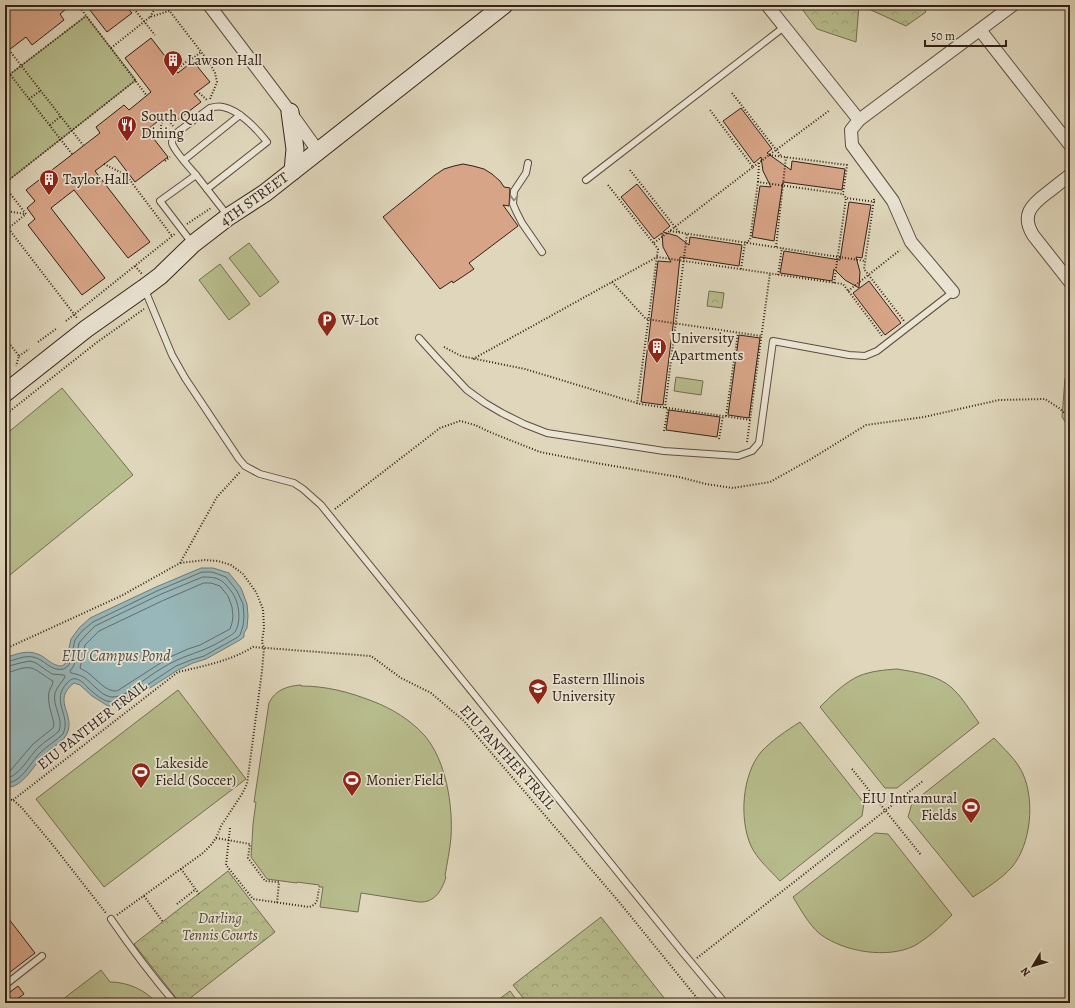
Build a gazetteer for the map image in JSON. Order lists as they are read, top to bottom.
{
  "streets": {
    "street": ["4TH STREET"],
    "path": ["EIU PANTHER TRAIL"]
  },
  "water": ["EIU Campus Pond"],
  "parks": ["Darling Tennis Courts"],
  "places": {
    "building": ["Lawson Hall", "Taylor Hall", "University Apartments"],
    "restaurant": ["South Quad Dining"],
    "parking": ["W-Lot"],
    "school or university": ["Eastern Illinois University"],
    "sports": ["Lakeside Field (Soccer)", "Monier Field", "EIU Intramural Fields"]
  },
  "scale_bar": "50 m",
  "north": "bottom left"
}
